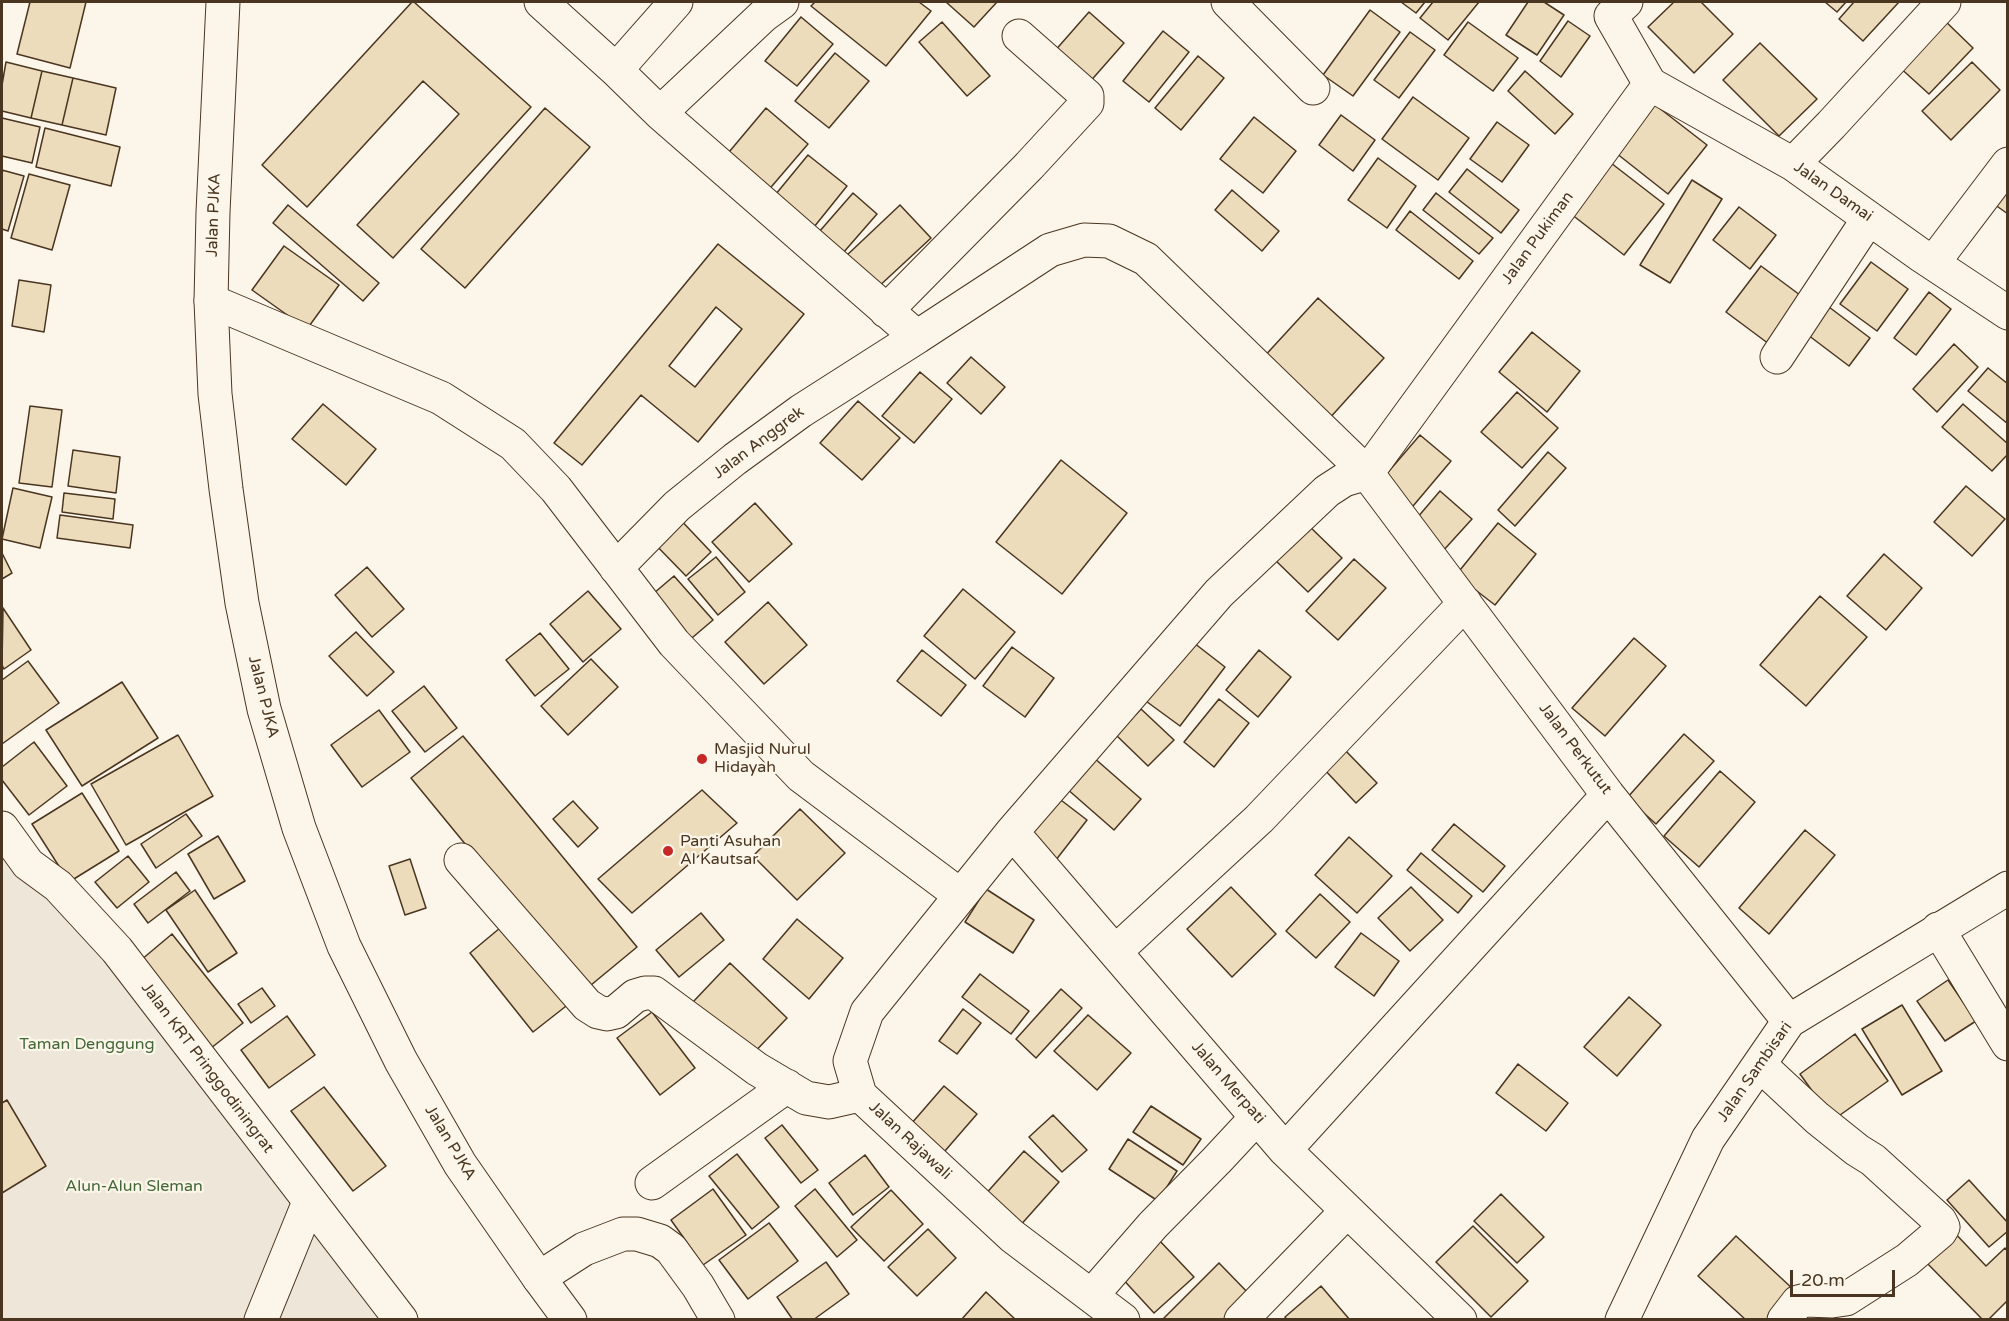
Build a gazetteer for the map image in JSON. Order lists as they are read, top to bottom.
{
  "streets": {
    "street": [
      "Jalan Damai",
      "Jalan PJKA",
      "Jalan Pukiman",
      "Jalan Anggrek",
      "Jalan Perkutut",
      "Jalan KRT Pringgodiningrat",
      "Jalan Sambisari",
      "Jalan Merpati",
      "Jalan Rajawali"
    ]
  },
  "crossings": [
    ["Jalan Damai", "Jalan Pukiman"],
    ["Jalan Pukiman", "Jalan Anggrek"],
    ["Jalan Pukiman", "Jalan Perkutut"],
    ["Jalan Pukiman", "Jalan Rajawali"],
    ["Jalan Anggrek", "Jalan Perkutut"],
    ["Jalan Anggrek", "Jalan Rajawali"],
    ["Jalan Perkutut", "Jalan Sambisari"],
    ["Jalan Perkutut", "Jalan Rajawali"],
    ["Jalan Merpati", "Jalan Rajawali"]
  ],
  "parks": ["Taman Denggung", "Alun-Alun Sleman"],
  "places": ["Masjid Nurul Hidayah", "Panti Asuhan Al Kautsar"],
  "scale_bar": "20 m"
}
